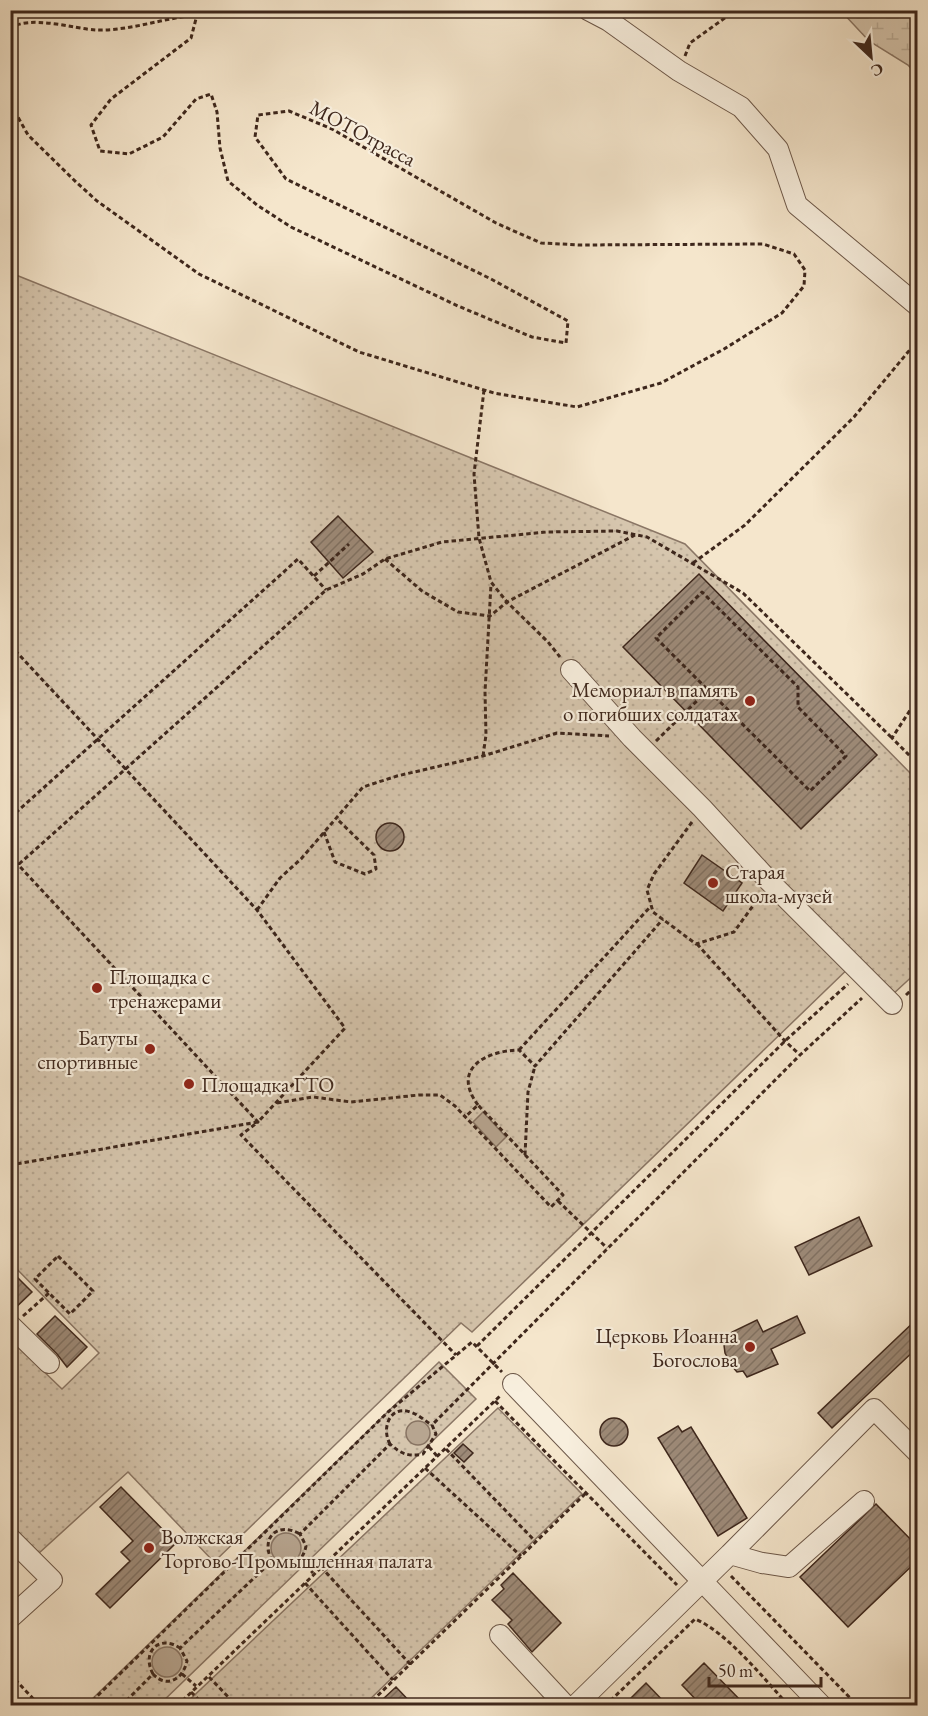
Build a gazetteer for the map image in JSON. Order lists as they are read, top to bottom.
{
  "streets": {
    "path": ["МОТОтрасса"]
  },
  "places": [
    "Мемориал в память о погибших солдатах",
    "Старая школа-музей",
    "Площадка с тренажерами",
    "Батуты спортивные",
    "Площадка ГТО",
    "Церковь Иоанна Богослова",
    "Волжская Торгово-Промышленная палата"
  ],
  "scale_bar": "50 m",
  "north": "bottom right"
}
